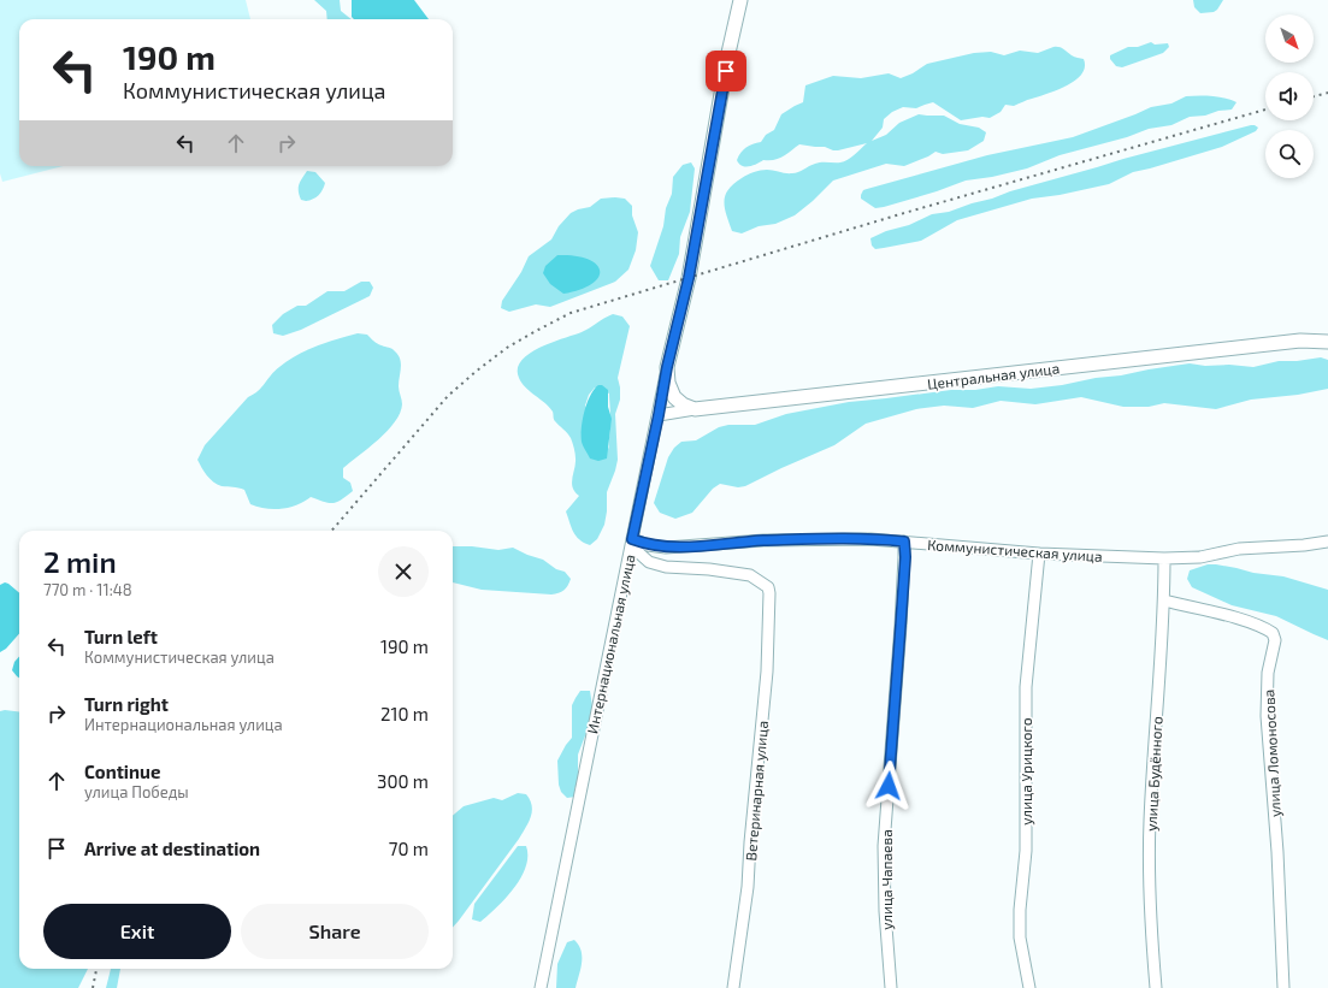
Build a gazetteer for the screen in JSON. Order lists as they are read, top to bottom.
{
  "streets": {
    "street": [
      "Центральная улица",
      "Коммунистическая улица",
      "Интернациональная улица",
      "улица Ломоносова",
      "улица Урицкого",
      "улица Будённого",
      "Ветеринарная улица",
      "улица Чапаева"
    ]
  },
  "crossings": [
    ["Центральная улица", "Интернациональная улица"],
    ["Коммунистическая улица", "Интернациональная улица"],
    ["Коммунистическая улица", "улица Урицкого"],
    ["Коммунистическая улица", "улица Будённого"],
    ["Коммунистическая улица", "Ветеринарная улица"],
    ["Коммунистическая улица", "улица Чапаева"],
    ["Интернациональная улица", "Ветеринарная улица"],
    ["улица Ломоносова", "улица Будённого"]
  ],
  "north": "bottom right",
  "page": {
    "turn": ["190 m", "Коммунистическая улица"],
    "heading": ["2 min", "770 m · 11:48"],
    "list": [
      {
        "name": "Turn left",
        "note": "Коммунистическая улица",
        "value": "190 m"
      },
      {
        "name": "Turn right",
        "note": "Интернациональная улица",
        "value": "210 m"
      },
      {
        "name": "Continue",
        "note": "улица Победы",
        "value": "300 m"
      },
      {
        "name": "Arrive at destination",
        "value": "70 m"
      }
    ],
    "buttons": ["Exit", "Share"]
  }
}
